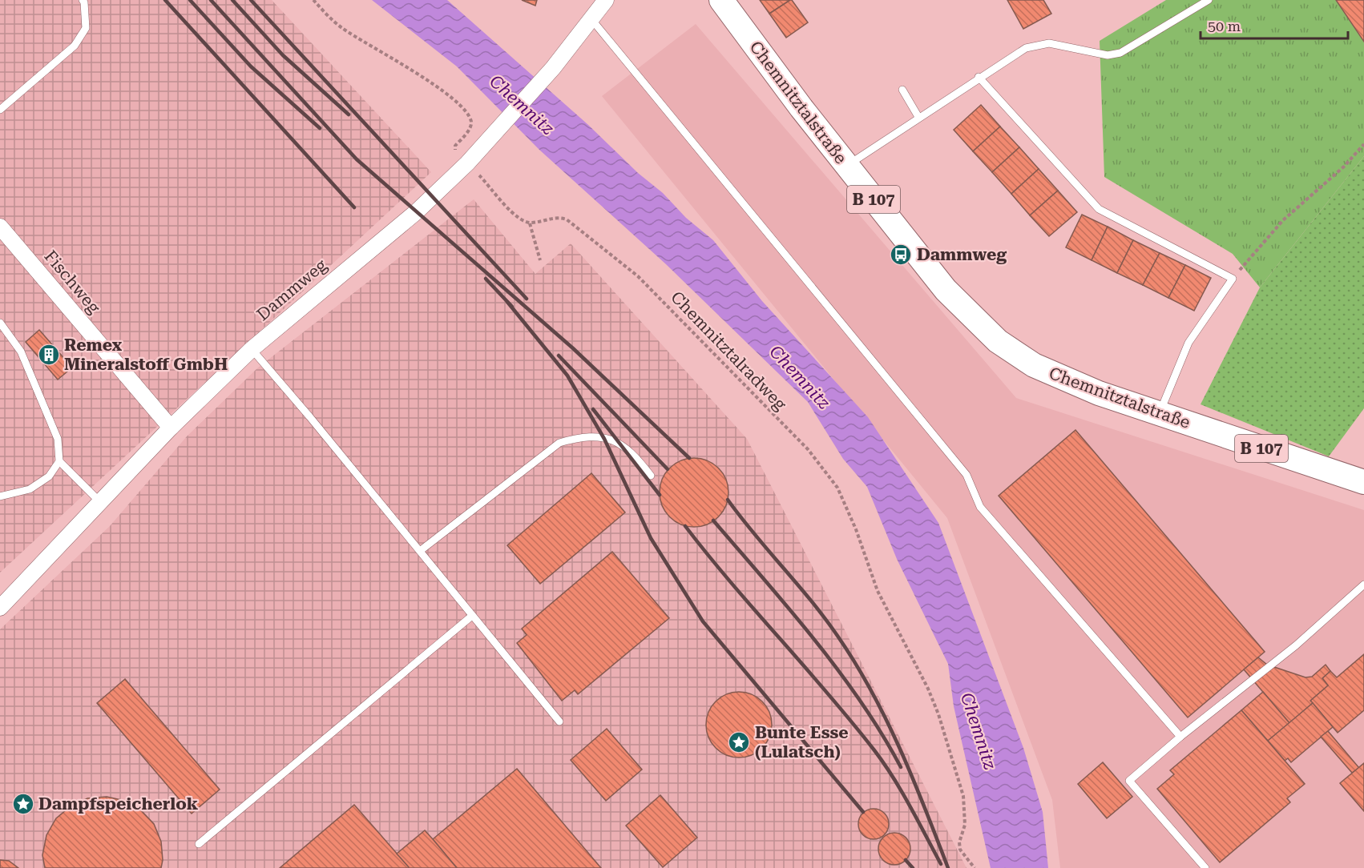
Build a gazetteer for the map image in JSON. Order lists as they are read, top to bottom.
{
  "streets": {
    "main road": ["Chemnitztalstraße", "B 107"],
    "street": ["Fischweg", "Dammweg"],
    "path": ["Chemnitztalradweg"]
  },
  "crossings": [
    ["Fischweg", "Dammweg"]
  ],
  "water": ["Chemnitz"],
  "places": {
    "bus stop": ["Dammweg"],
    "building": ["Remex Mineralstoff GmbH"],
    "place": ["Bunte Esse (Lulatsch)", "Dampfspeicherlok"]
  },
  "scale_bar": "50 m"
}
